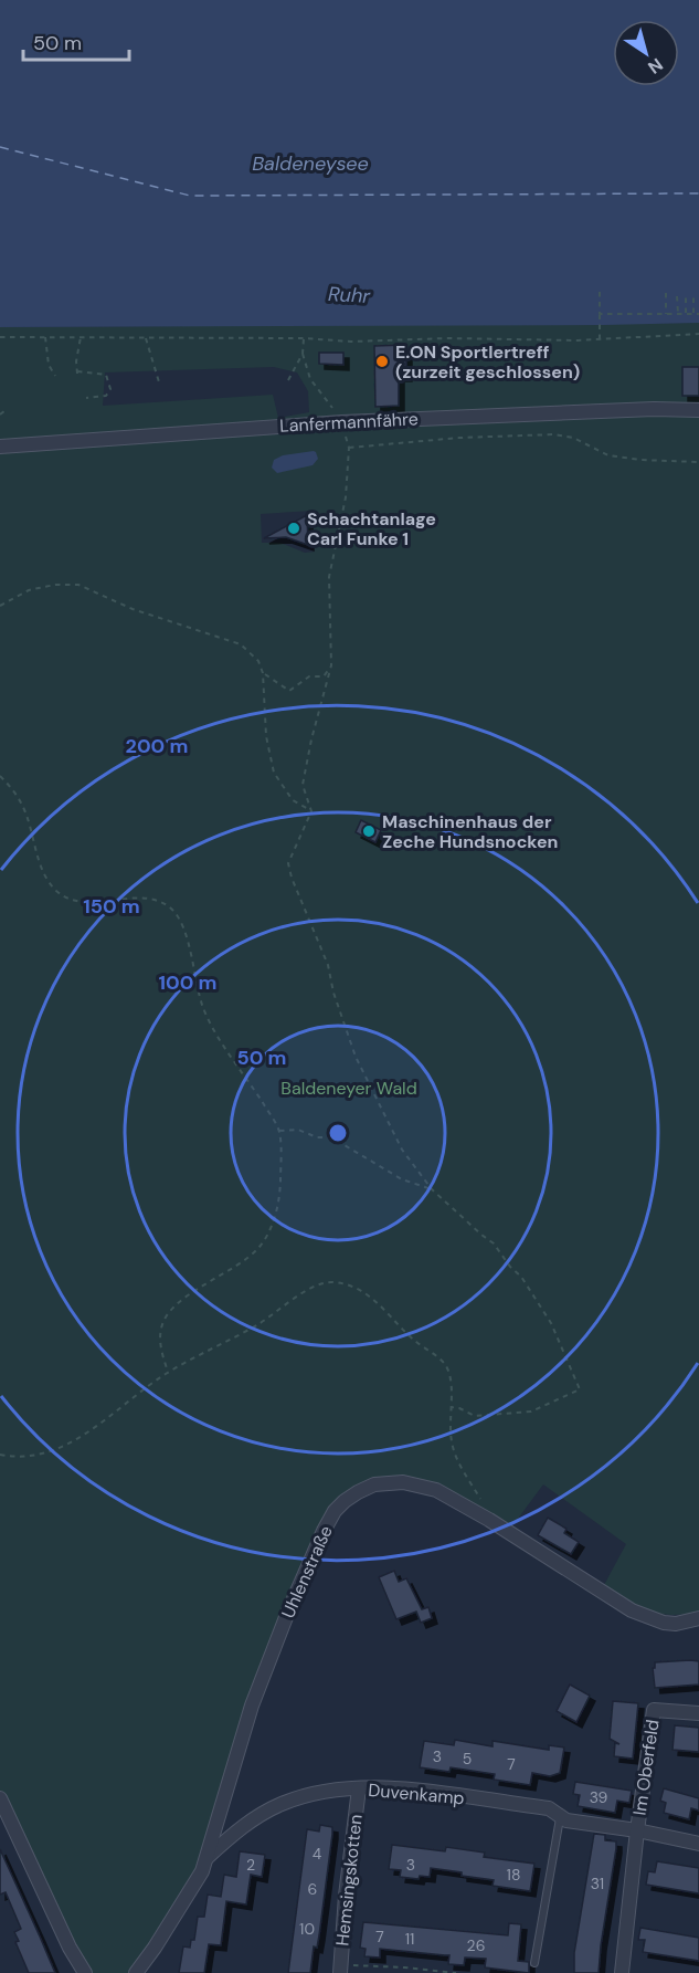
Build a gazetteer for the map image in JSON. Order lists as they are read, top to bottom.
{
  "streets": {
    "street": [
      "Lanfermannfähre",
      "Uhlenstraße",
      "Im Oberfeld",
      "Duvenkamp",
      "Hemsingskotten"
    ]
  },
  "crossings": [
    ["Uhlenstraße", "Duvenkamp"],
    ["Im Oberfeld", "Duvenkamp"],
    ["Duvenkamp", "Hemsingskotten"]
  ],
  "water": ["Baldeneysee", "Ruhr"],
  "parks": ["Baldeneyer Wald"],
  "places": ["E.ON Sportlertreff (zurzeit geschlossen)", "Schachtanlage Carl Funke 1", "Maschinenhaus der Zeche Hundsnocken"],
  "house_numbers": [
    "3",
    "5",
    "7",
    "39",
    "4",
    "2",
    "3",
    "18",
    "31",
    "6",
    "10",
    "7",
    "11",
    "26"
  ],
  "scale_bar": "50 m",
  "north": "bottom right",
  "rings": [
    "200 m",
    "150 m",
    "100 m",
    "50 m"
  ]
}
